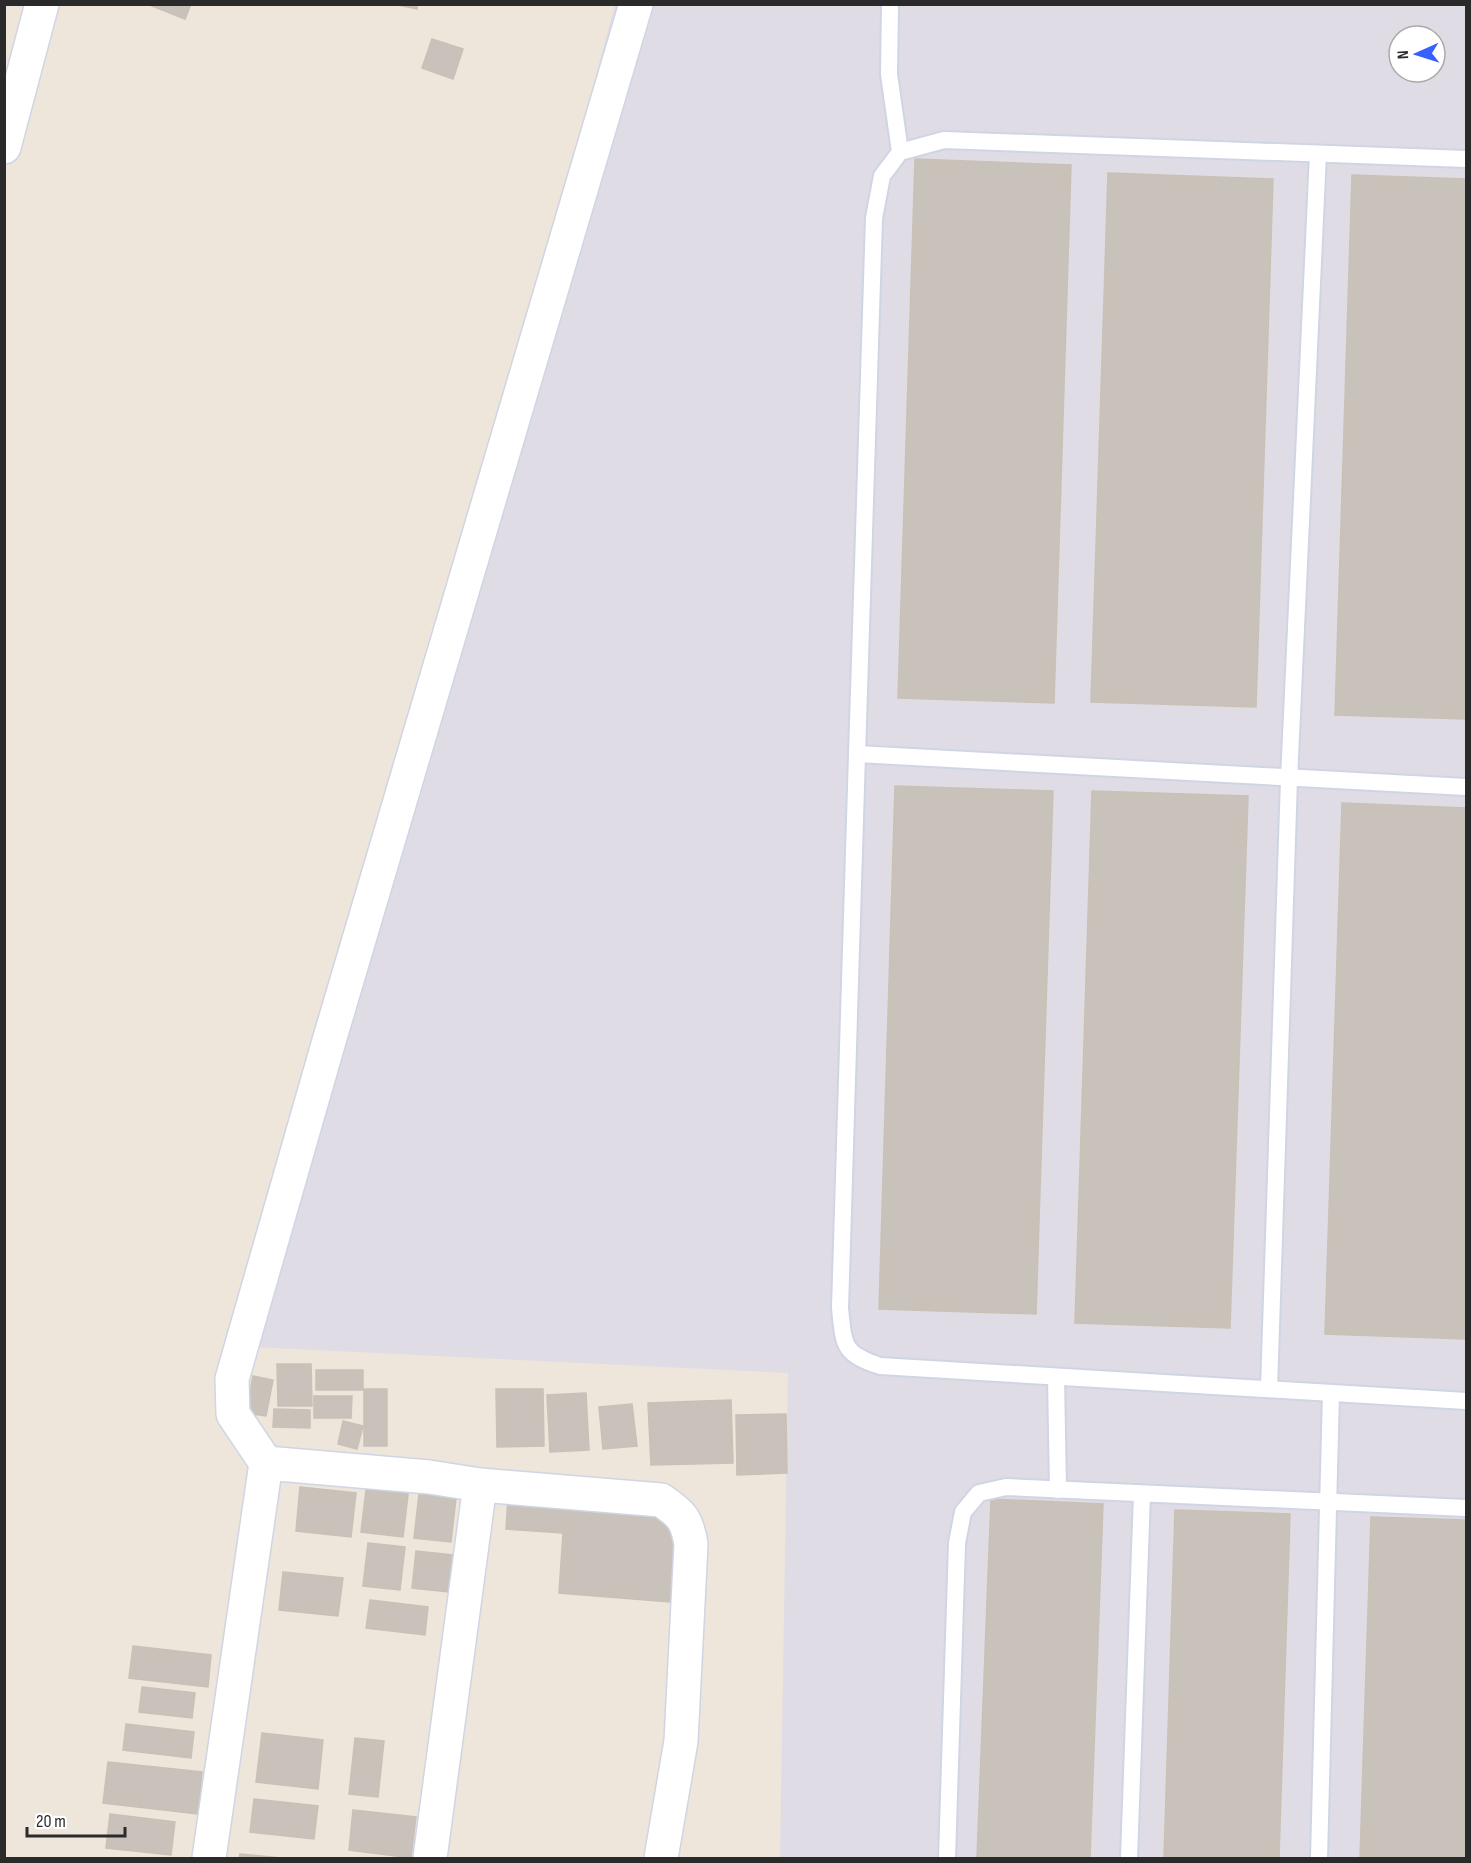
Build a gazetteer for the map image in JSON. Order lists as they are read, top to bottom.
{
  "scale_bar": "20 m",
  "north": "left"
}
